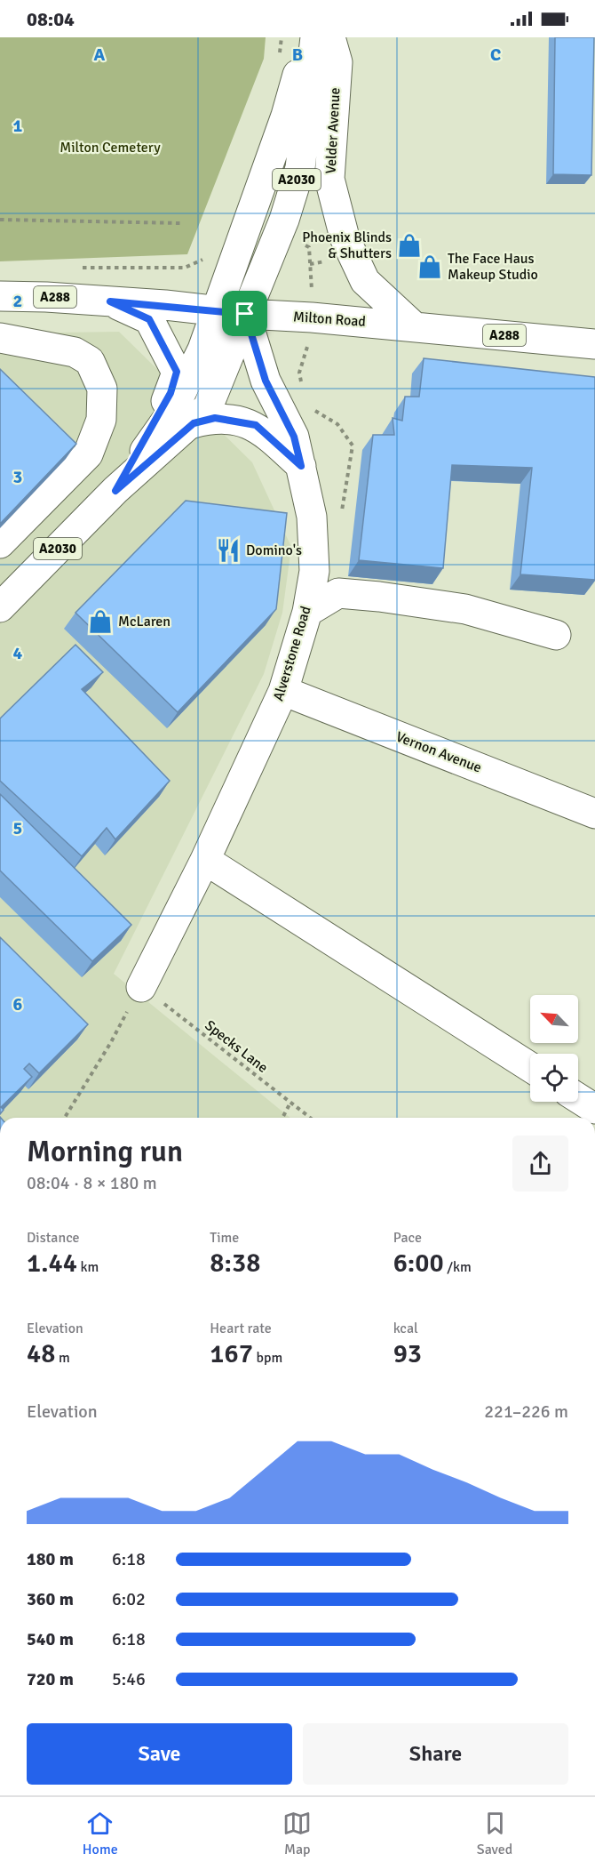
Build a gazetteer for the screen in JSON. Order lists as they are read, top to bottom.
{
  "streets": {
    "main road": [
      "Velder Avenue",
      "A2030",
      "A288",
      "Milton Road",
      "Alverstone Road",
      "Vernon Avenue"
    ],
    "path": ["Specks Lane"]
  },
  "crossings": [
    ["Velder Avenue", "A2030"],
    ["Velder Avenue", "Milton Road"],
    ["Velder Avenue", "Alverstone Road"],
    ["A2030", "Milton Road"],
    ["A2030", "Alverstone Road"],
    ["Milton Road", "Alverstone Road"],
    ["Alverstone Road", "Vernon Avenue"],
    ["Alverstone Road", "Specks Lane"]
  ],
  "parks": ["Milton Cemetery"],
  "places": {
    "shop": ["Phoenix Blinds & Shutters", "The Face Haus Makeup Studio", "McLaren"],
    "restaurant": ["Domino's"]
  },
  "north": "top left",
  "page": {
    "status": "08:04",
    "heading": ["Morning run", "08:04 · 8 × 180 m"],
    "stats": [
      ["Distance", "1.44 km"],
      ["Time", "8:38"],
      ["Pace", "6:00 /km"],
      ["Elevation", "48 m"],
      ["Heart rate", "167 bpm"],
      ["kcal", "93"]
    ],
    "chart": ["Elevation", "221–226 m"],
    "list": [
      {
        "name": "180 m",
        "note": "6:18"
      },
      {
        "name": "360 m",
        "note": "6:02"
      },
      {
        "name": "540 m",
        "note": "6:18"
      },
      {
        "name": "720 m",
        "note": "5:46"
      }
    ],
    "buttons": ["Save", "Share"],
    "tabs": ["Home", "Map", "Saved"]
  },
  "grid": {
    "columns": ["A", "B", "C"],
    "rows": [
      "1",
      "2",
      "3",
      "4",
      "5",
      "6"
    ]
  }
}
